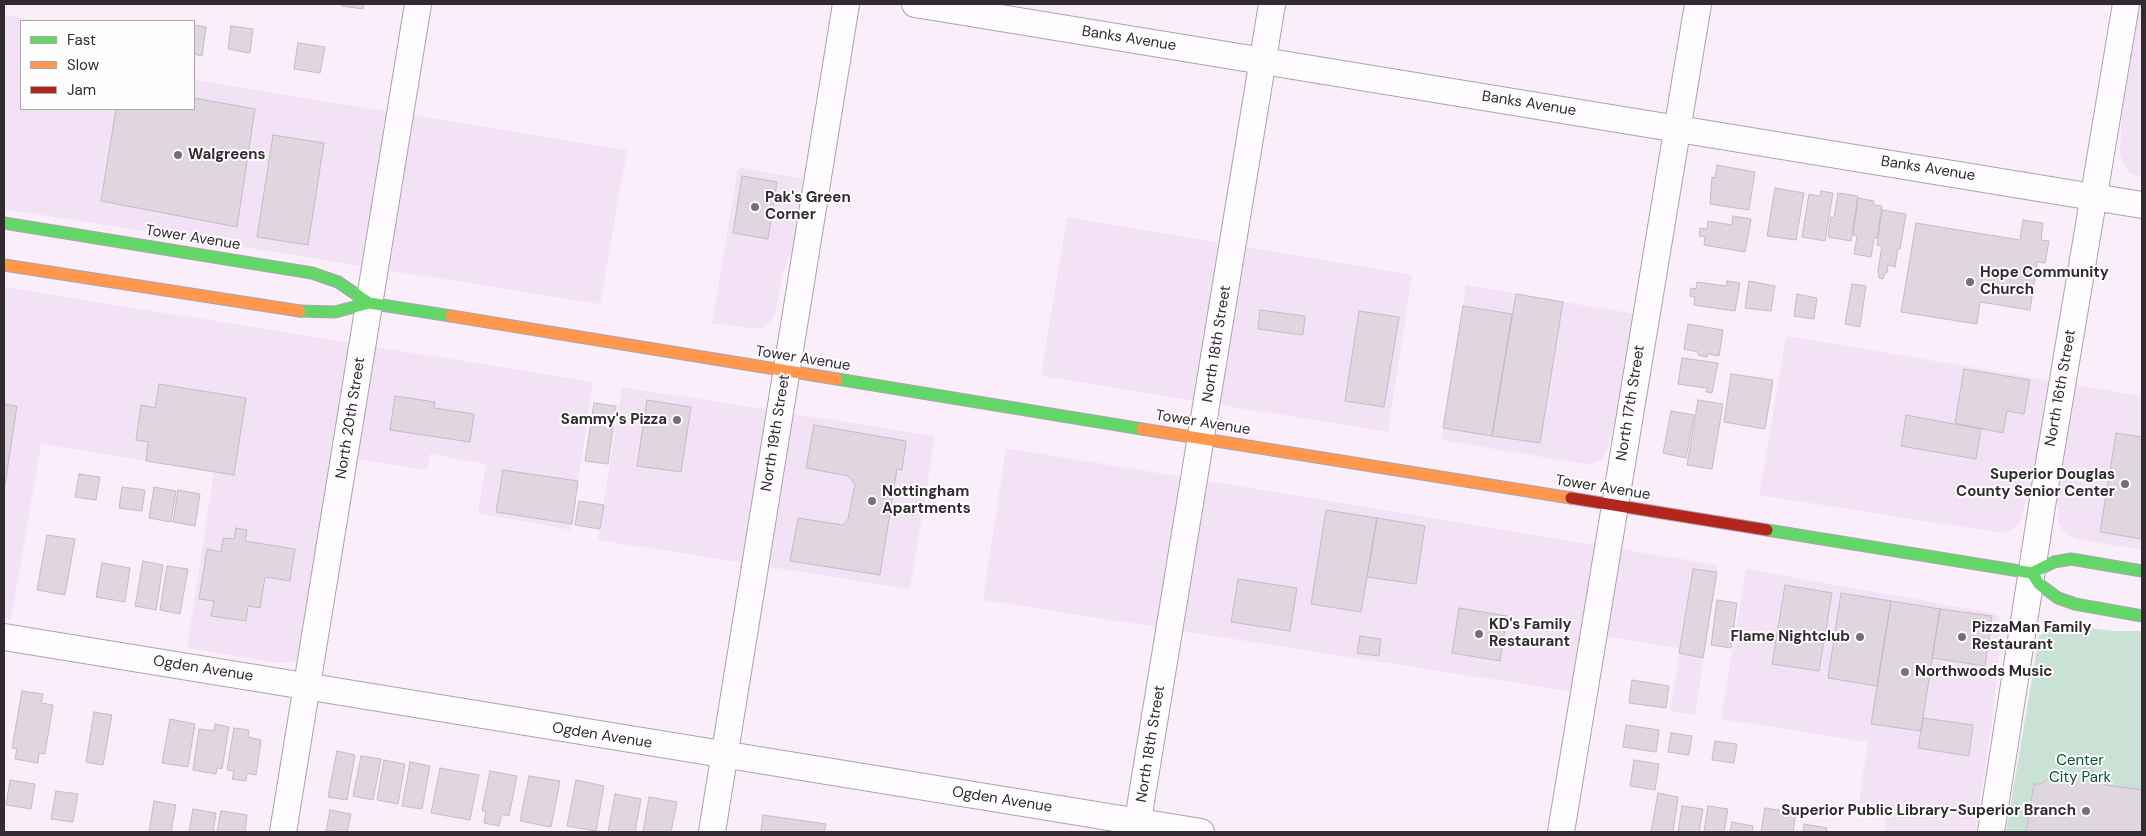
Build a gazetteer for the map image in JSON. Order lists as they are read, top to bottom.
{
  "streets": {
    "main road": ["Tower Avenue"],
    "street": [
      "Banks Avenue",
      "North 18th Street",
      "North 16th Street",
      "North 17th Street",
      "North 20th Street",
      "North 19th Street",
      "Ogden Avenue"
    ]
  },
  "crossings": [
    ["Banks Avenue", "North 18th Street"],
    ["Banks Avenue", "North 16th Street"],
    ["Banks Avenue", "North 17th Street"],
    ["Tower Avenue", "North 18th Street"],
    ["Tower Avenue", "North 16th Street"],
    ["Tower Avenue", "North 17th Street"],
    ["Tower Avenue", "North 20th Street"],
    ["Tower Avenue", "North 19th Street"],
    ["North 18th Street", "Ogden Avenue"],
    ["North 20th Street", "Ogden Avenue"],
    ["North 19th Street", "Ogden Avenue"]
  ],
  "parks": ["Center City Park"],
  "places": [
    "Walgreens",
    "Pak's Green Corner",
    "Hope Community Church",
    "Sammy's Pizza",
    "Superior Douglas County Senior Center",
    "Nottingham Apartments",
    "KD's Family Restaurant",
    "Flame Nightclub",
    "PizzaMan Family Restaurant",
    "Northwoods Music",
    "Superior Public Library-Superior Branch"
  ],
  "legend": ["Fast", "Slow", "Jam"]
}
